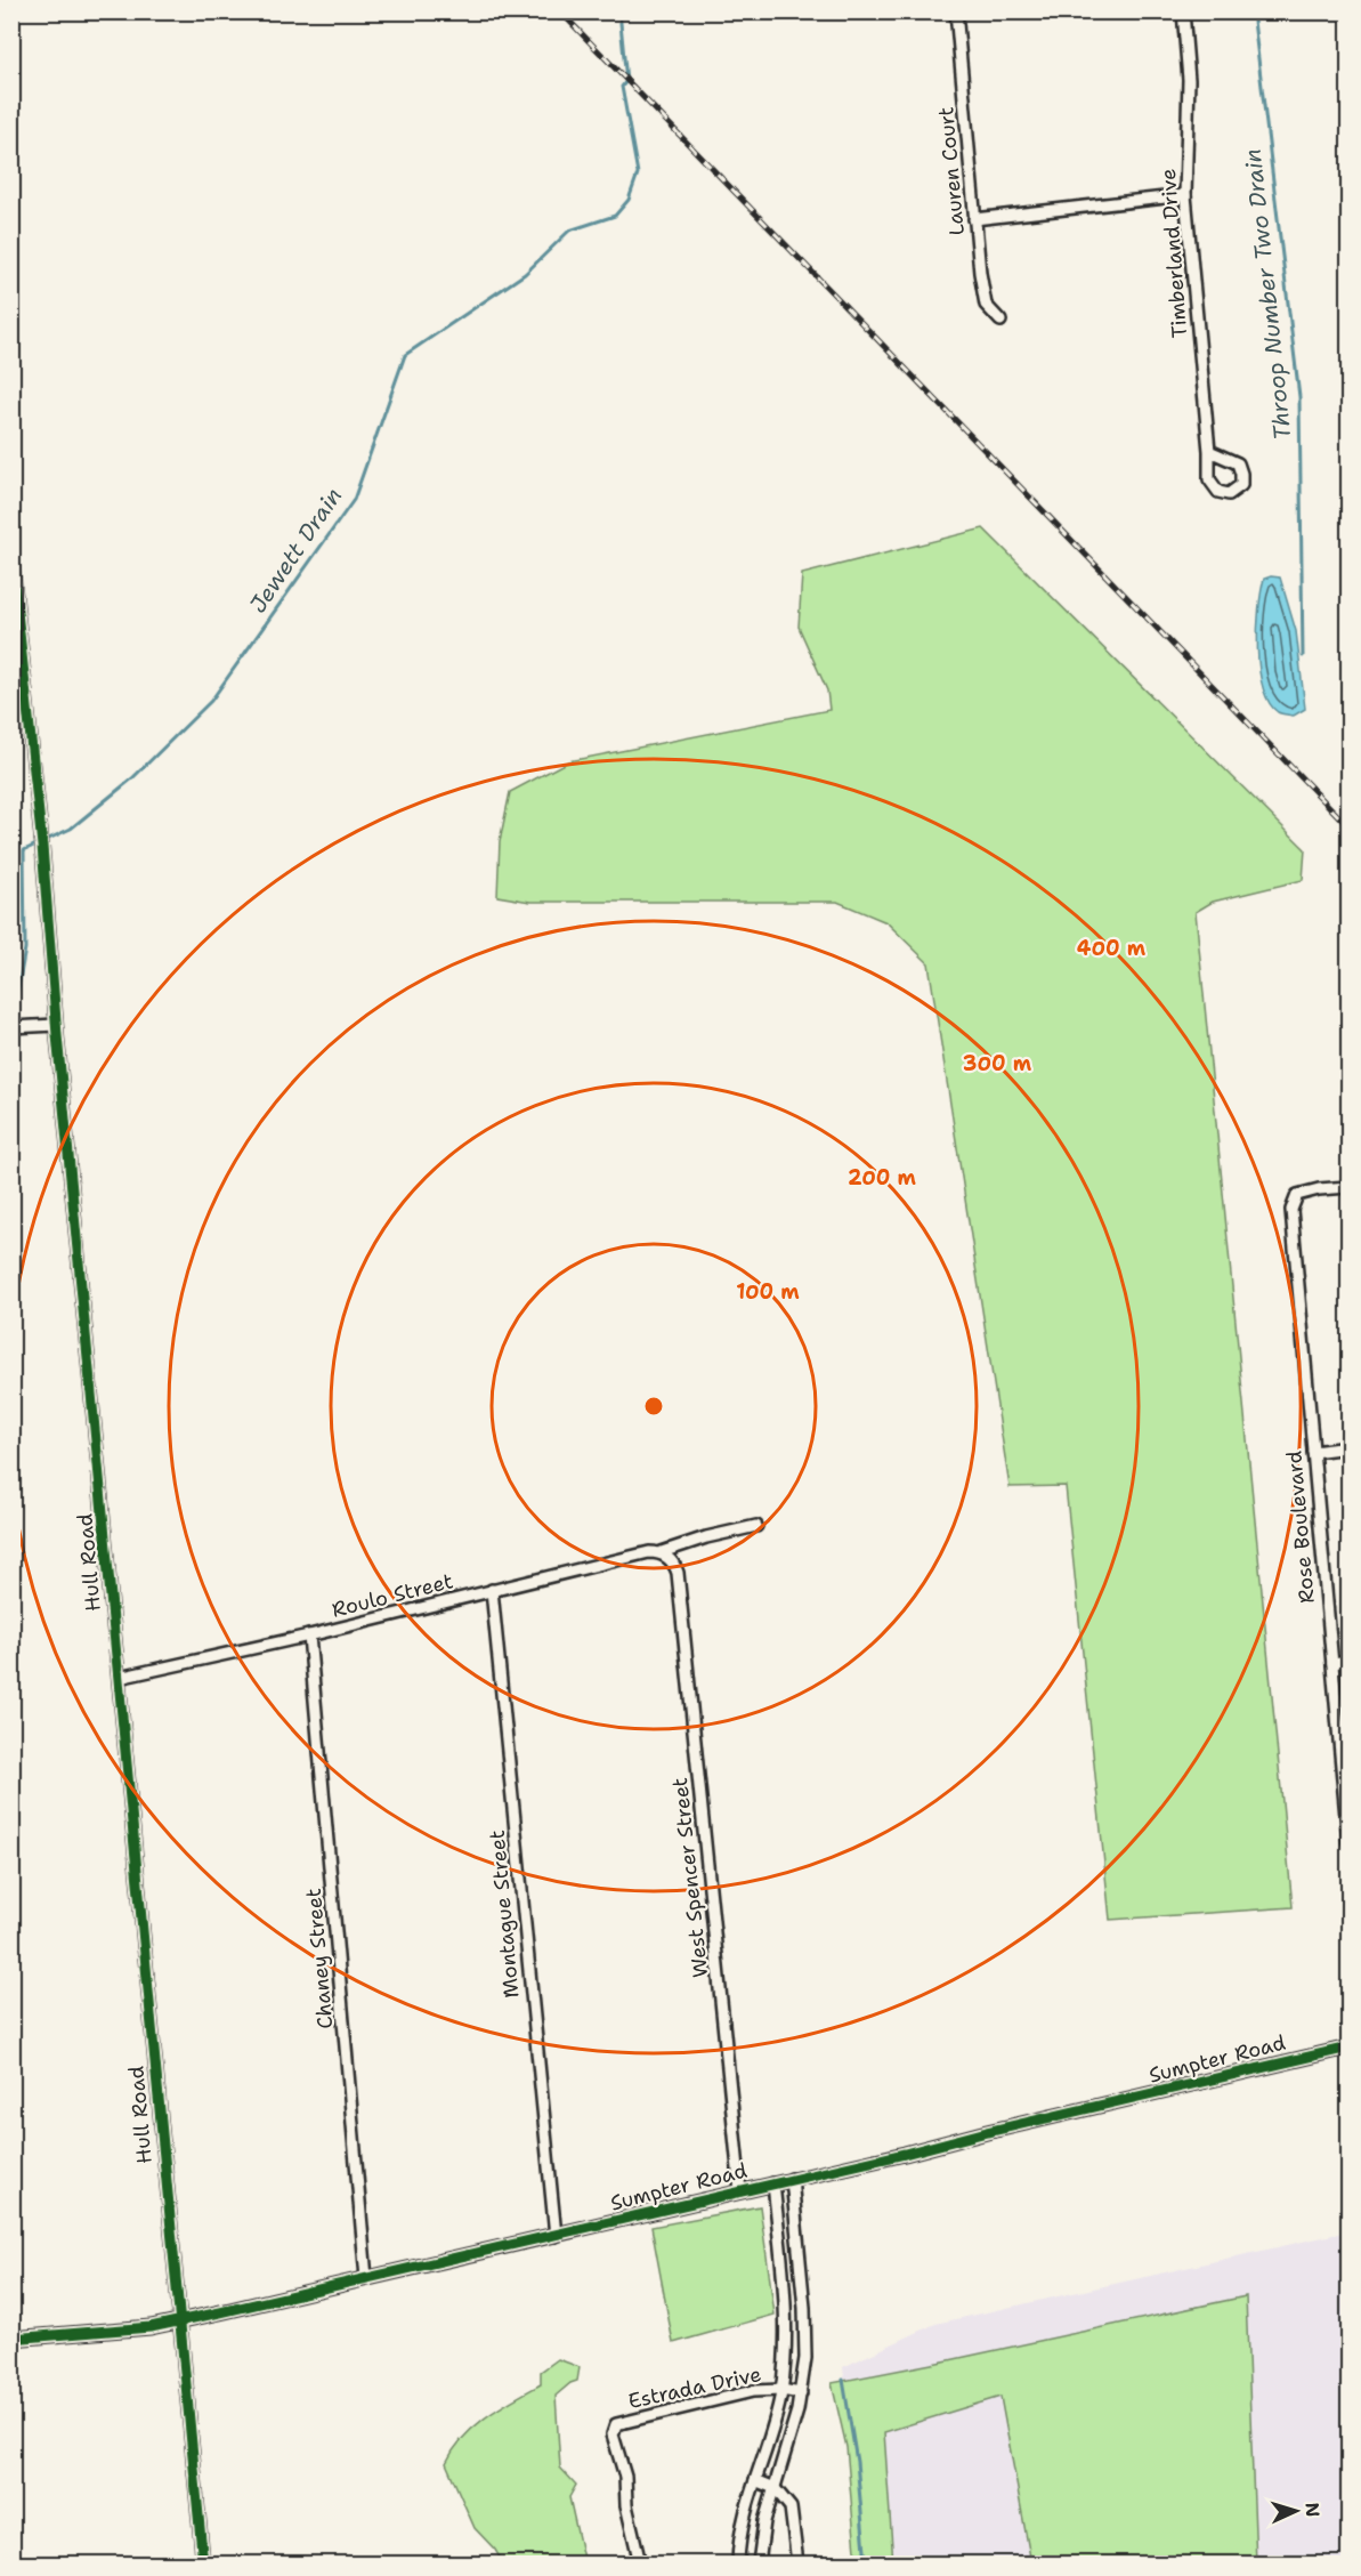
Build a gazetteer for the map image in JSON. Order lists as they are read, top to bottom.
{
  "streets": {
    "street": [
      "Lauren Court",
      "Timberland Drive",
      "Rose Boulevard",
      "Hull Road",
      "Roulo Street",
      "West Spencer Street",
      "Montague Street",
      "Chaney Street",
      "Sumpter Road",
      "Estrada Drive"
    ]
  },
  "crossings": [
    ["Hull Road", "Roulo Street"],
    ["Hull Road", "Sumpter Road"],
    ["Roulo Street", "West Spencer Street"],
    ["Roulo Street", "Montague Street"],
    ["Roulo Street", "Chaney Street"],
    ["West Spencer Street", "Sumpter Road"],
    ["Montague Street", "Sumpter Road"],
    ["Chaney Street", "Sumpter Road"]
  ],
  "water": ["Throop Number Two Drain", "Jewett Drain"],
  "north": "right",
  "rings": [
    "400 m",
    "300 m",
    "200 m",
    "100 m"
  ]
}
